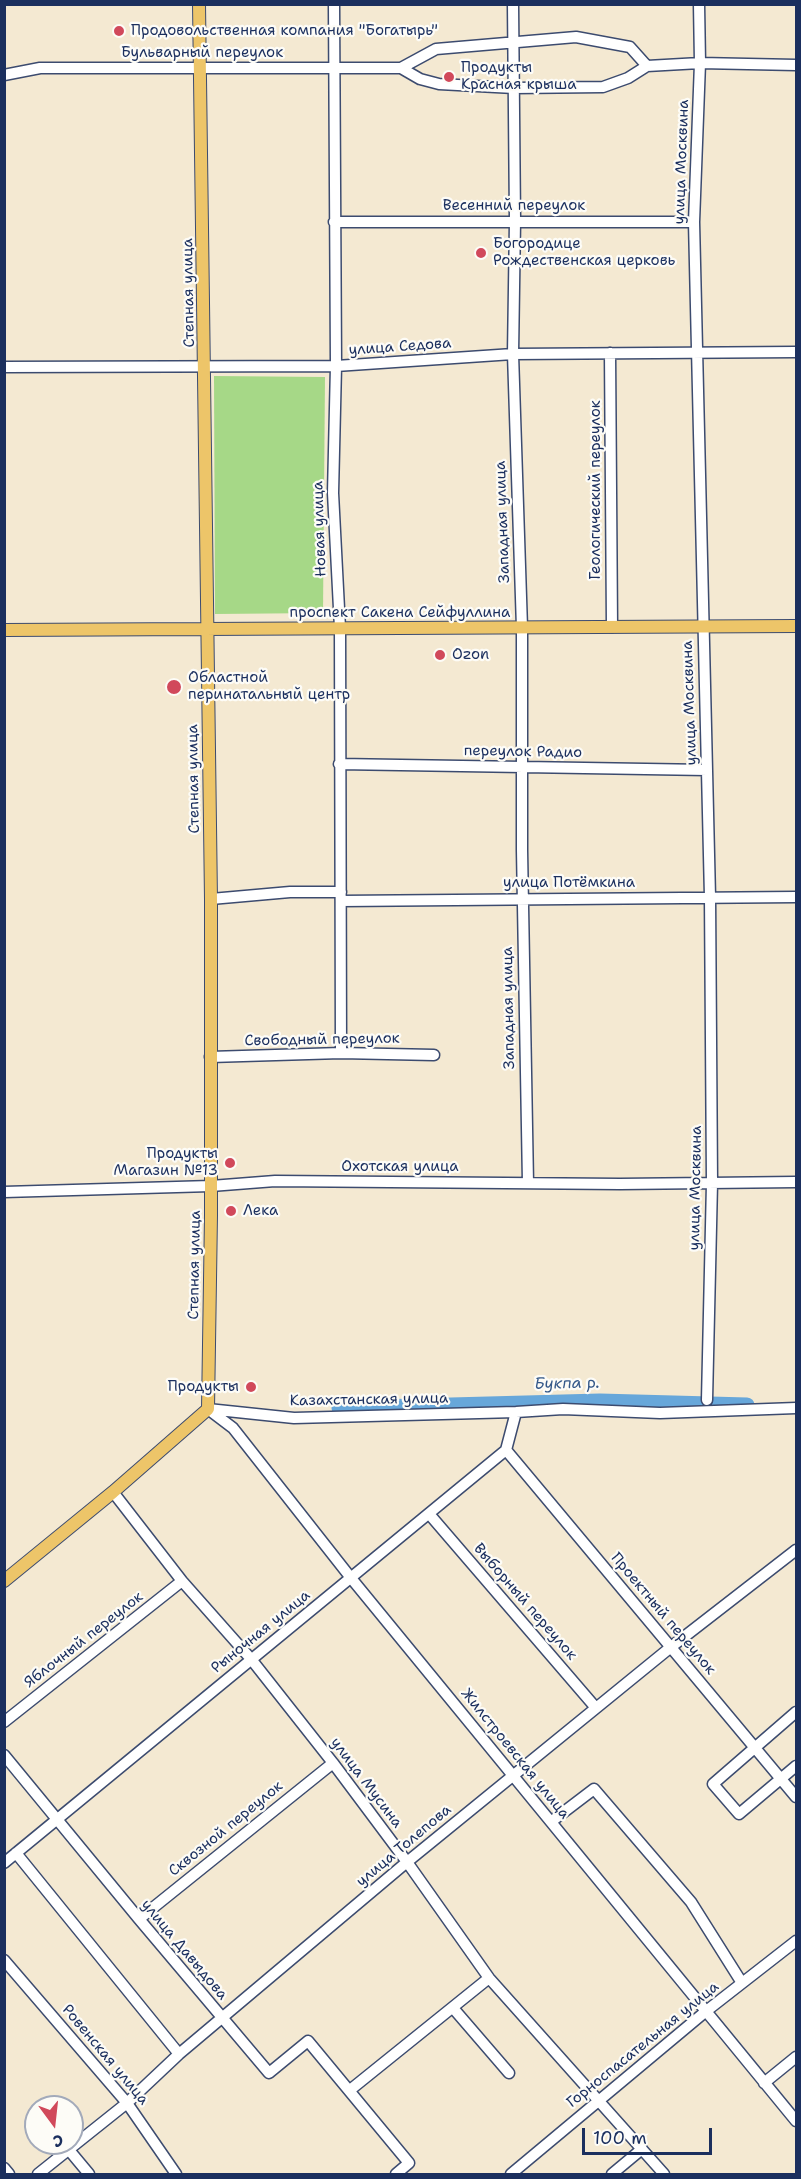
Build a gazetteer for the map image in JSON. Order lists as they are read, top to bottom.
{
  "streets": {
    "main road": ["Степная улица", "проспект Сакена Сейфуллина"],
    "street": [
      "Бульварный переулок",
      "улица Москвина",
      "Весенний переулок",
      "улица Седова",
      "Геологический переулок",
      "Западная улица",
      "Новая улица",
      "переулок Радио",
      "улица Потёмкина",
      "Свободный переулок",
      "Охотская улица",
      "Казахстанская улица",
      "Выборный переулок",
      "Проектный переулок",
      "Рыночная улица",
      "Яблочный переулок",
      "Жилстроевская улица",
      "улица Мусина",
      "Сквозной переулок",
      "улица Толепова",
      "улица Давыдова",
      "Горноспасательная улица",
      "Ровенская улица"
    ]
  },
  "crossings": [
    ["Бульварный переулок", "улица Москвина"],
    ["Бульварный переулок", "Степная улица"],
    ["Бульварный переулок", "Западная улица"],
    ["Бульварный переулок", "Новая улица"],
    ["улица Москвина", "Весенний переулок"],
    ["улица Москвина", "улица Седова"],
    ["улица Москвина", "проспект Сакена Сейфуллина"],
    ["улица Москвина", "переулок Радио"],
    ["улица Москвина", "улица Потёмкина"],
    ["улица Москвина", "Охотская улица"],
    ["Весенний переулок", "Западная улица"],
    ["Весенний переулок", "Новая улица"],
    ["Степная улица", "улица Седова"],
    ["Степная улица", "проспект Сакена Сейфуллина"],
    ["Степная улица", "улица Потёмкина"],
    ["Степная улица", "Свободный переулок"],
    ["Степная улица", "Охотская улица"],
    ["Степная улица", "Казахстанская улица"],
    ["Степная улица", "Жилстроевская улица"],
    ["улица Седова", "Геологический переулок"],
    ["улица Седова", "Западная улица"],
    ["улица Седова", "Новая улица"],
    ["Геологический переулок", "проспект Сакена Сейфуллина"],
    ["Западная улица", "проспект Сакена Сейфуллина"],
    ["Западная улица", "переулок Радио"],
    ["Западная улица", "улица Потёмкина"],
    ["Западная улица", "Охотская улица"],
    ["Новая улица", "проспект Сакена Сейфуллина"],
    ["Новая улица", "переулок Радио"],
    ["Новая улица", "улица Потёмкина"],
    ["Новая улица", "Свободный переулок"],
    ["Казахстанская улица", "Жилстроевская улица"],
    ["Выборный переулок", "Рыночная улица"],
    ["Выборный переулок", "улица Толепова"],
    ["Проектный переулок", "Рыночная улица"],
    ["Проектный переулок", "улица Толепова"],
    ["Рыночная улица", "Жилстроевская улица"],
    ["Рыночная улица", "улица Мусина"],
    ["Рыночная улица", "улица Давыдова"],
    ["Яблочный переулок", "улица Мусина"],
    ["Жилстроевская улица", "улица Толепова"],
    ["Жилстроевская улица", "Горноспасательная улица"],
    ["улица Мусина", "Сквозной переулок"],
    ["улица Мусина", "улица Толепова"],
    ["улица Мусина", "Горноспасательная улица"],
    ["Сквозной переулок", "улица Давыдова"],
    ["улица Толепова", "улица Давыдова"],
    ["улица Толепова", "Ровенская улица"]
  ],
  "water": ["Букпа р."],
  "places": [
    "Продовольственная компания \"Богатырь\"",
    "Продукты Красная крыша",
    "Богородице Рождественская церковь",
    "Ozon",
    "Областной перинатальный центр",
    "Продукты Магазин №13",
    "Лека",
    "Продукты"
  ],
  "scale_bar": "100 m",
  "north": "bottom"
}
